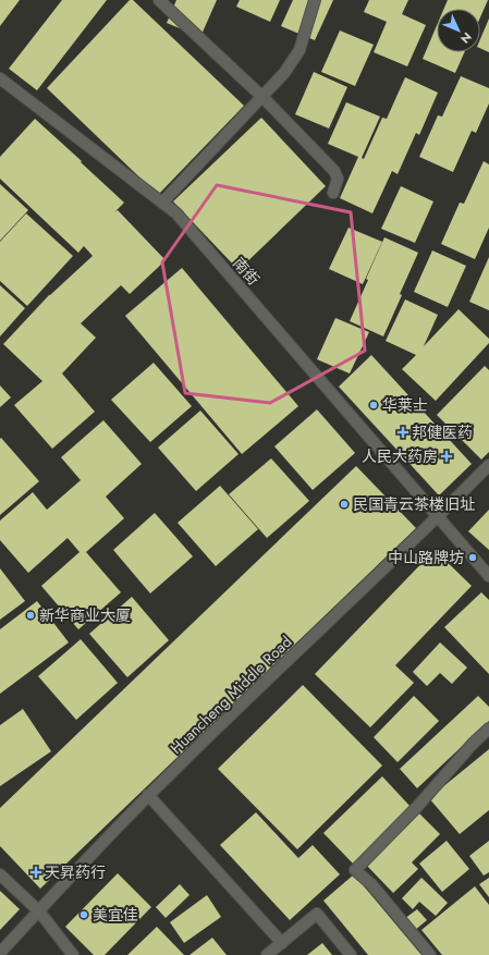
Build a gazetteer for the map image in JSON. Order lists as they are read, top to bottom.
{
  "streets": {
    "street": ["南街", "Huancheng Middle Road"]
  },
  "crossings": [
    ["南街", "Huancheng Middle Road"]
  ],
  "places": {
    "other": [
      "华莱士",
      "民国青云茶楼旧址",
      "中山路牌坊",
      "新华商业大厦",
      "美宜佳"
    ],
    "health": ["邦健医药", "人民大药房", "天昇药行"]
  },
  "north": "bottom right"
}
